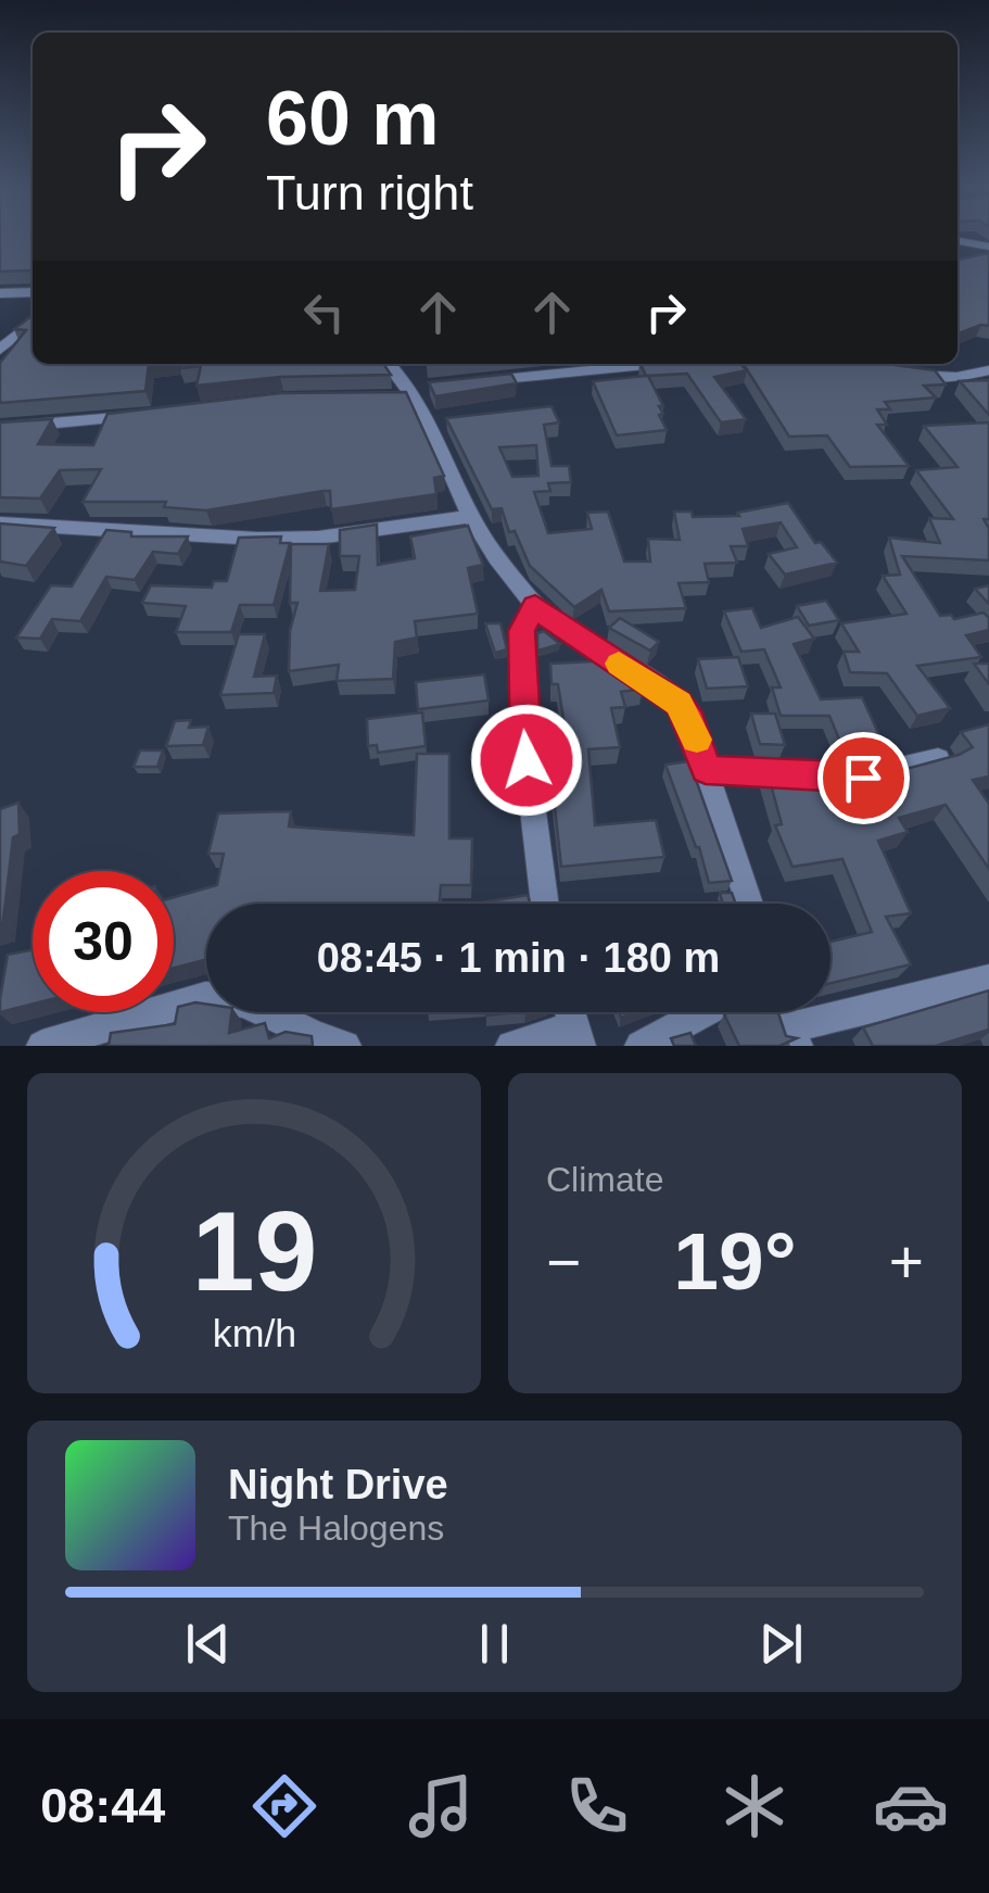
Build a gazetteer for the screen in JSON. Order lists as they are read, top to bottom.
{
  "page": {
    "turn": ["60 m", "Turn right"],
    "limit": "30",
    "trip": "08:45 · 1 min · 180 m",
    "tile": "Climate",
    "heat": ["−", "19°", "+"],
    "song": ["Night Drive", "The Halogens"],
    "tabs": "08:44",
    "gauge": ["19", "km/h"]
  }
}
